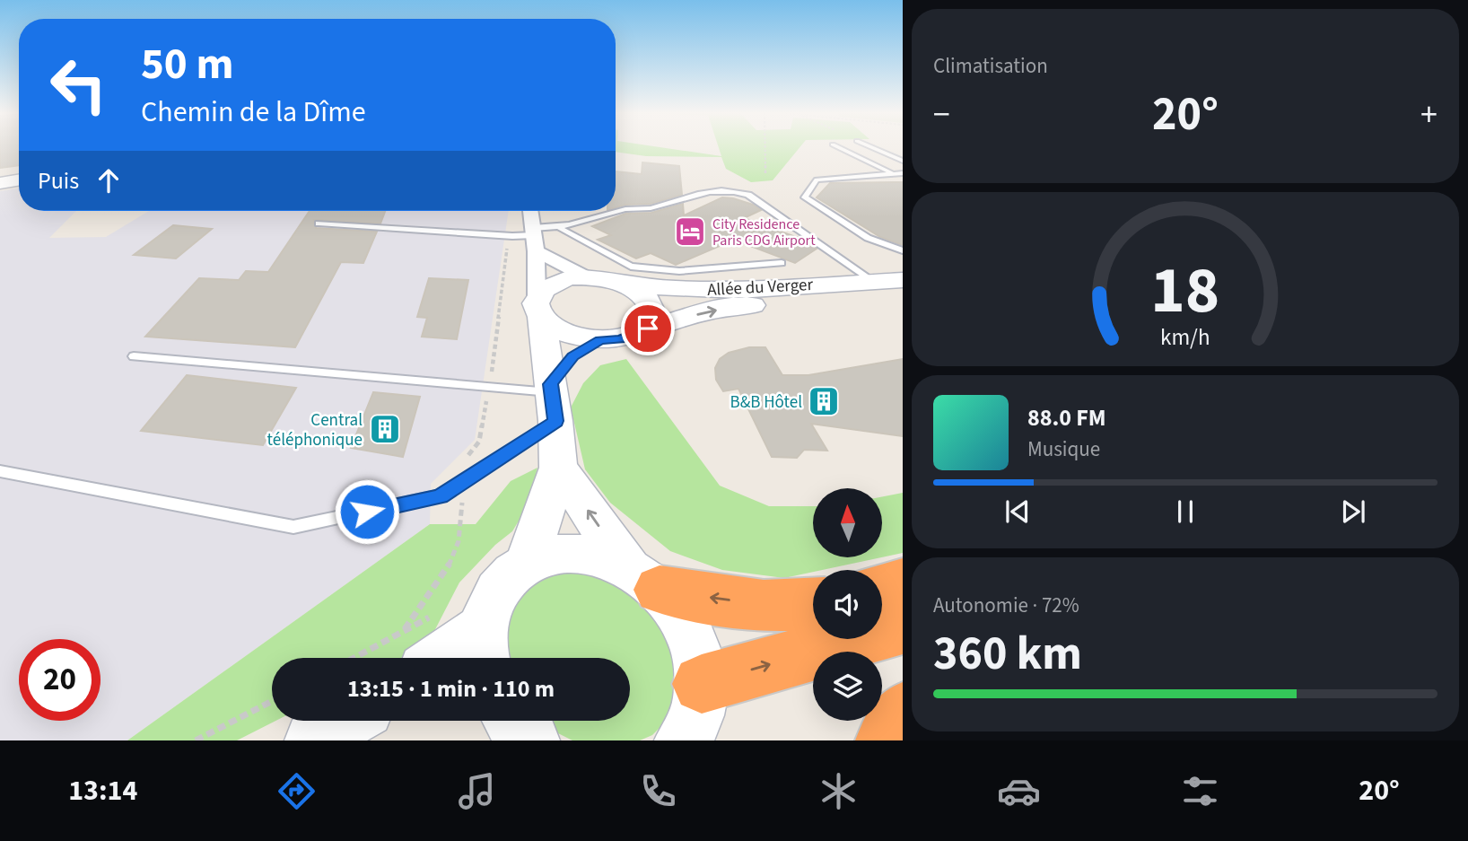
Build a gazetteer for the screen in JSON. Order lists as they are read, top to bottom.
{
  "streets": {
    "street": ["Allée du Verger"]
  },
  "places": {
    "hotel": ["City Residence Paris CDG Airport"],
    "building": ["B&B Hôtel", "Central téléphonique"]
  },
  "north": "top",
  "page": {
    "tile": [
      "Climatisation",
      ["Autonomie · 72%", "360 km"]
    ],
    "turn": ["50 m", "Chemin de la Dîme"],
    "heat": ["−", "20°", "+"],
    "then": "Puis",
    "song": ["88.0 FM", "Musique"],
    "limit": "20",
    "trip": "13:15 · 1 min · 110 m",
    "tabs": ["13:14", "20°"],
    "gauge": ["18", "km/h"]
  }
}
